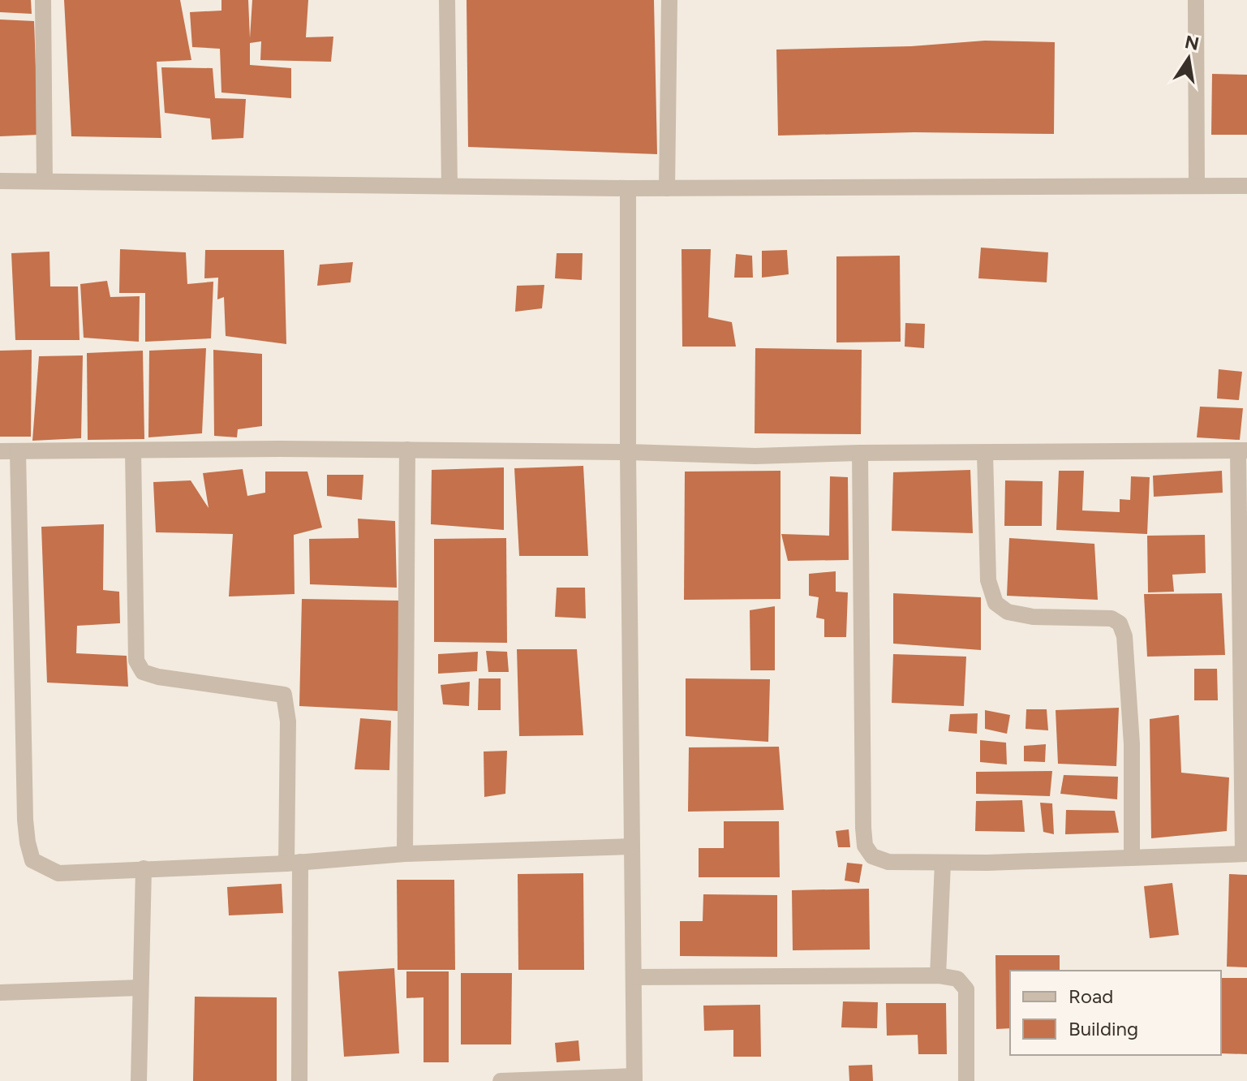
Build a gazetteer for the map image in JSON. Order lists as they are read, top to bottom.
{
  "legend": ["Road", "Building"],
  "north": "top"
}
